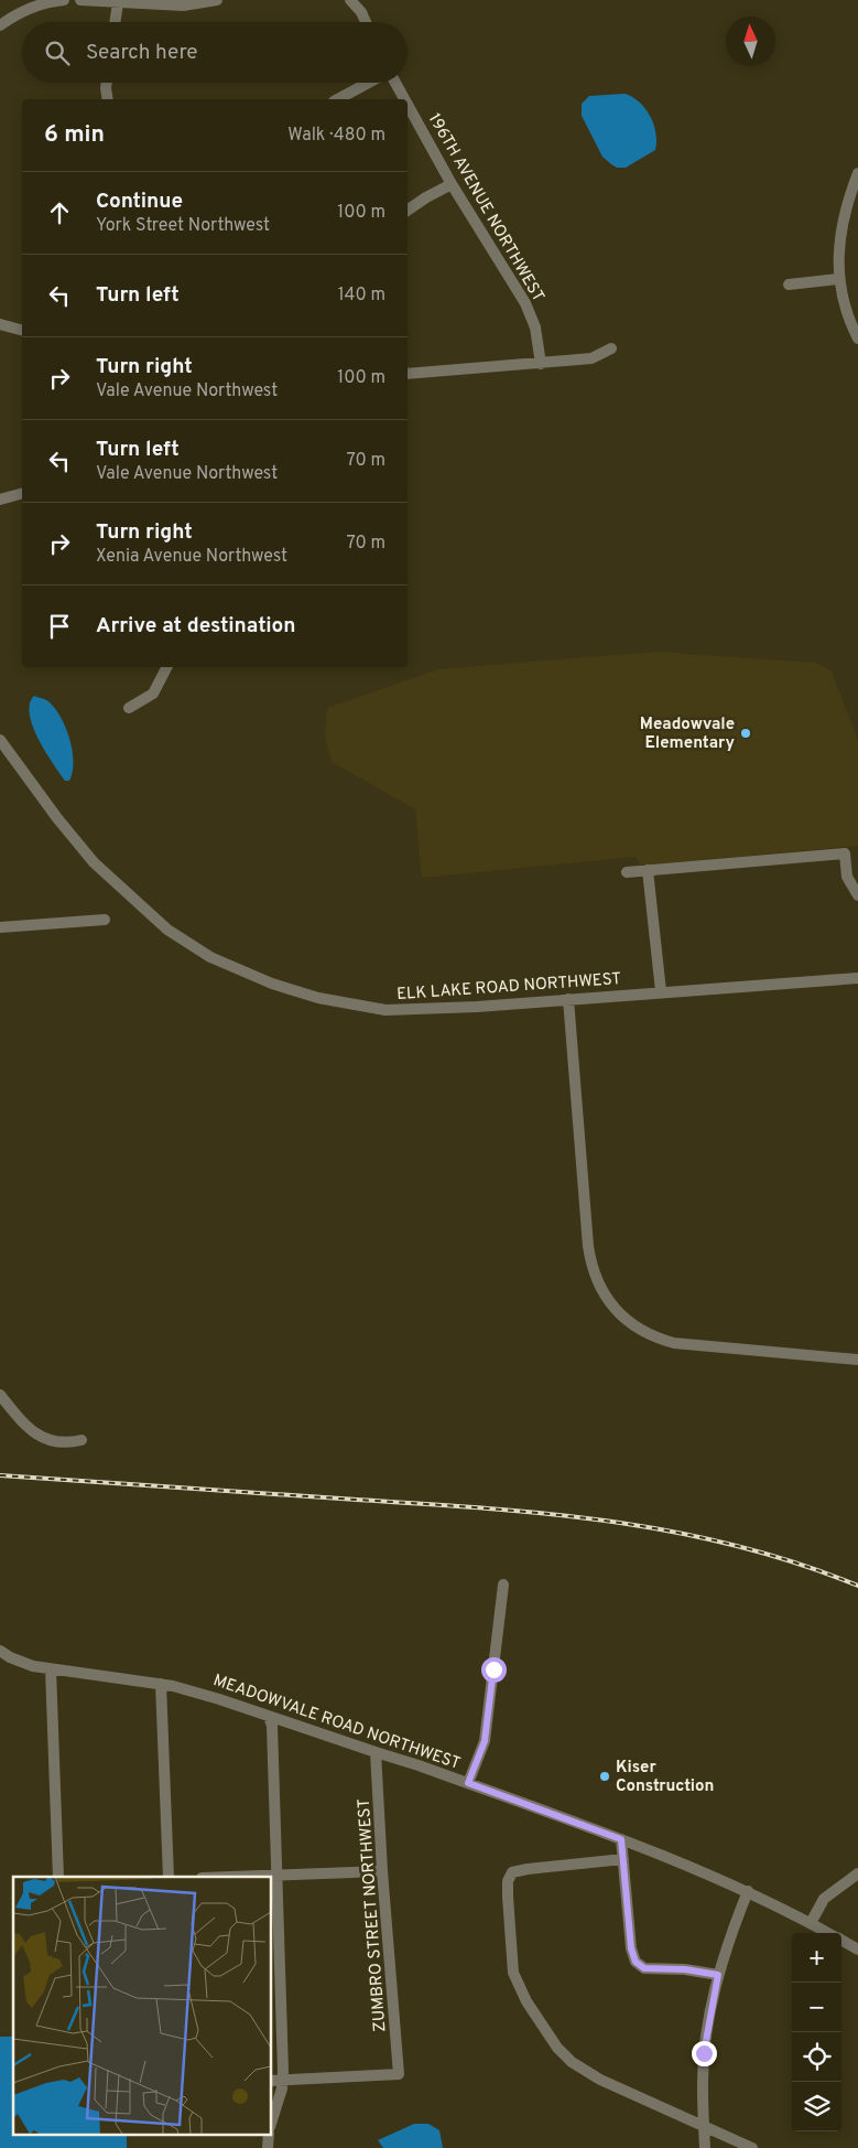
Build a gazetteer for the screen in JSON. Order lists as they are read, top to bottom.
{
  "streets": {
    "street": [
      "196TH AVENUE NORTHWEST",
      "ELK LAKE ROAD NORTHWEST",
      "MEADOWVALE ROAD NORTHWEST",
      "ZUMBRO STREET NORTHWEST"
    ]
  },
  "crossings": [
    ["MEADOWVALE ROAD NORTHWEST", "ZUMBRO STREET NORTHWEST"]
  ],
  "places": ["Meadowvale Elementary", "Kiser Construction"],
  "north": "top",
  "page": {
    "search": "Search here",
    "heading": ["6 min", "Walk · 480 m"],
    "list": [
      ["Continue", "York Street Northwest", "100 m"],
      ["Turn left", "140 m"],
      ["Turn right", "Vale Avenue Northwest", "100 m"],
      ["Turn left", "Vale Avenue Northwest", "70 m"],
      ["Turn right", "Xenia Avenue Northwest", "70 m"],
      "Arrive at destination"
    ],
    "map_buttons": ["+", "−"]
  }
}
